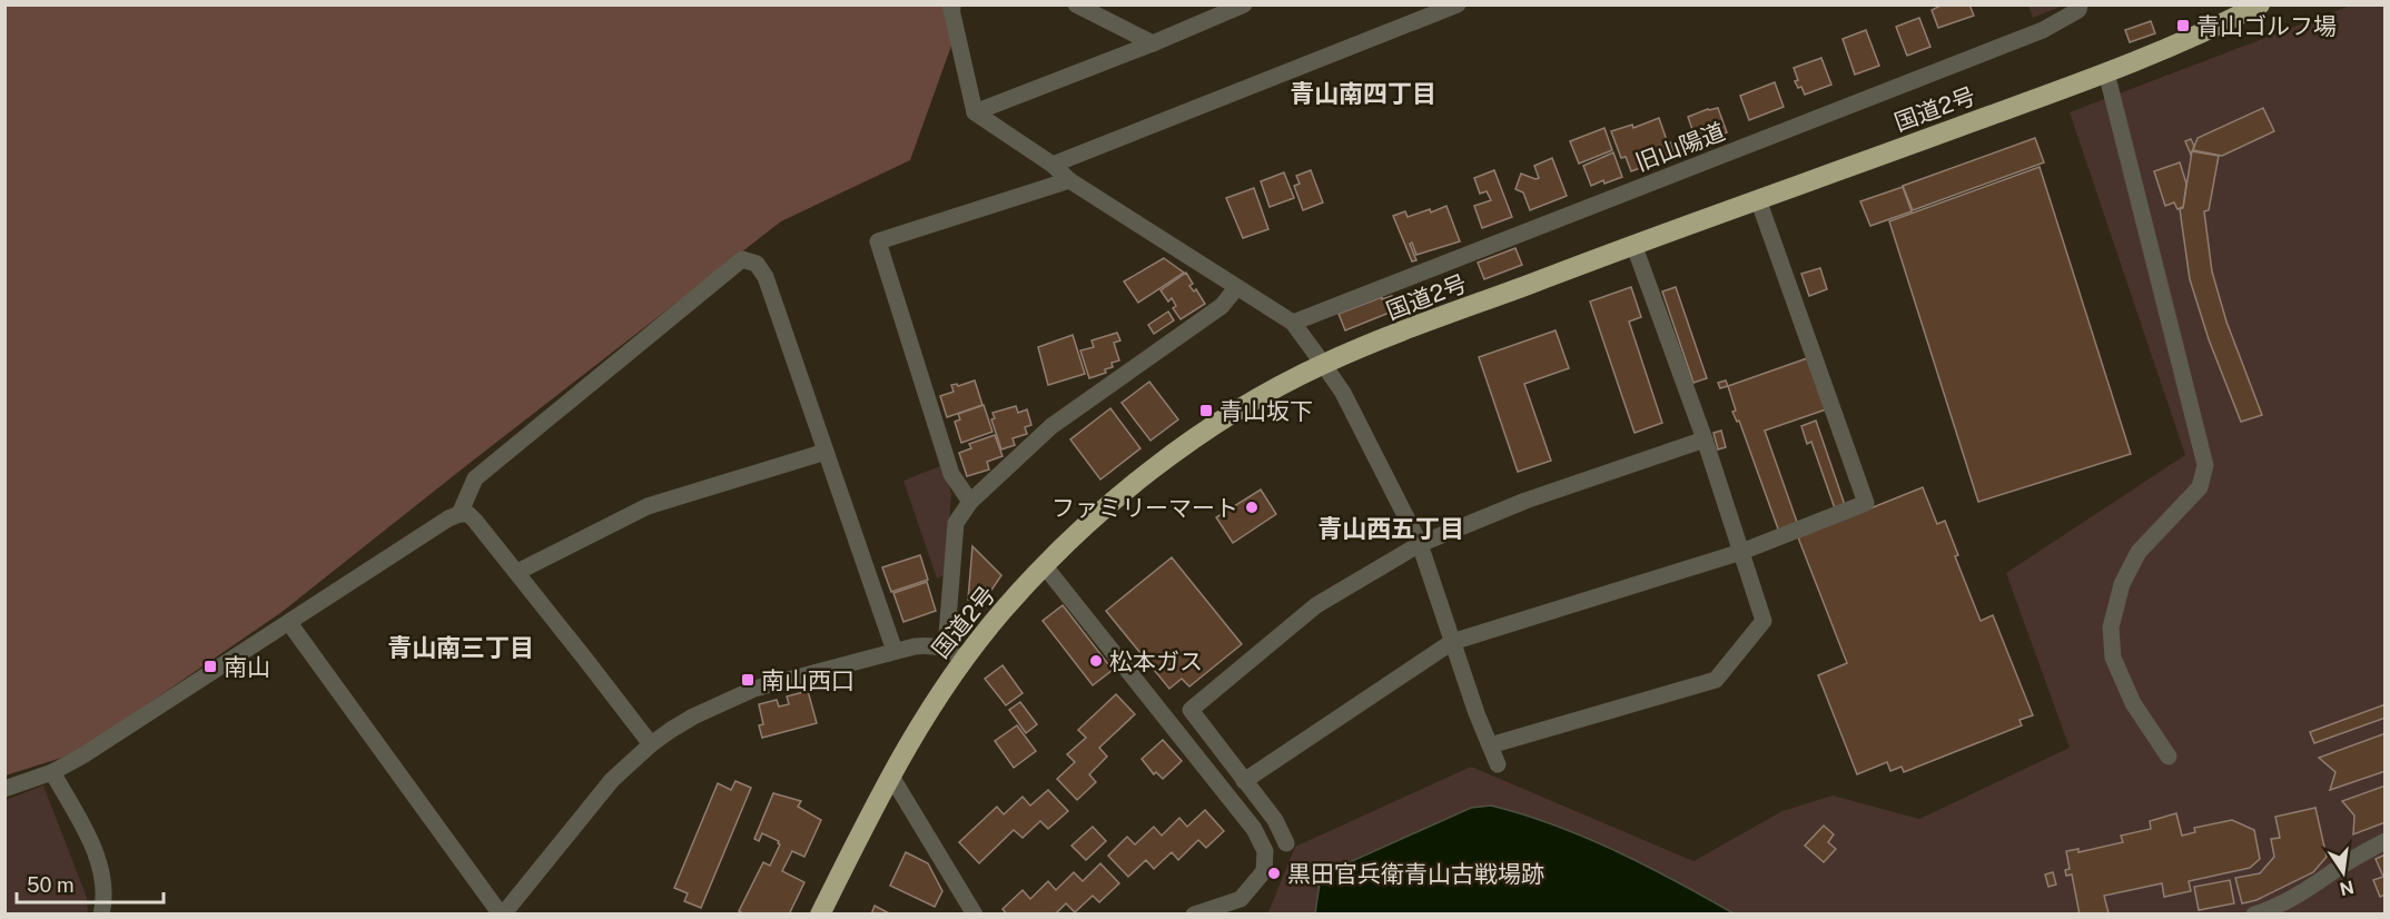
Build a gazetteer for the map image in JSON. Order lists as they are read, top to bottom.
{
  "streets": {
    "highway": ["国道2号"],
    "street": ["旧山陽道"]
  },
  "districts": ["青山南四丁目", "青山西五丁目", "青山南三丁目"],
  "places": {
    "transit": [
      "青山ゴルフ場",
      "青山坂下",
      "南山",
      "南山西口"
    ],
    "other": ["ファミリーマート", "松本ガス", "黒田官兵衛青山古戦場跡"]
  },
  "scale_bar": "50 m",
  "north": "bottom"
}
